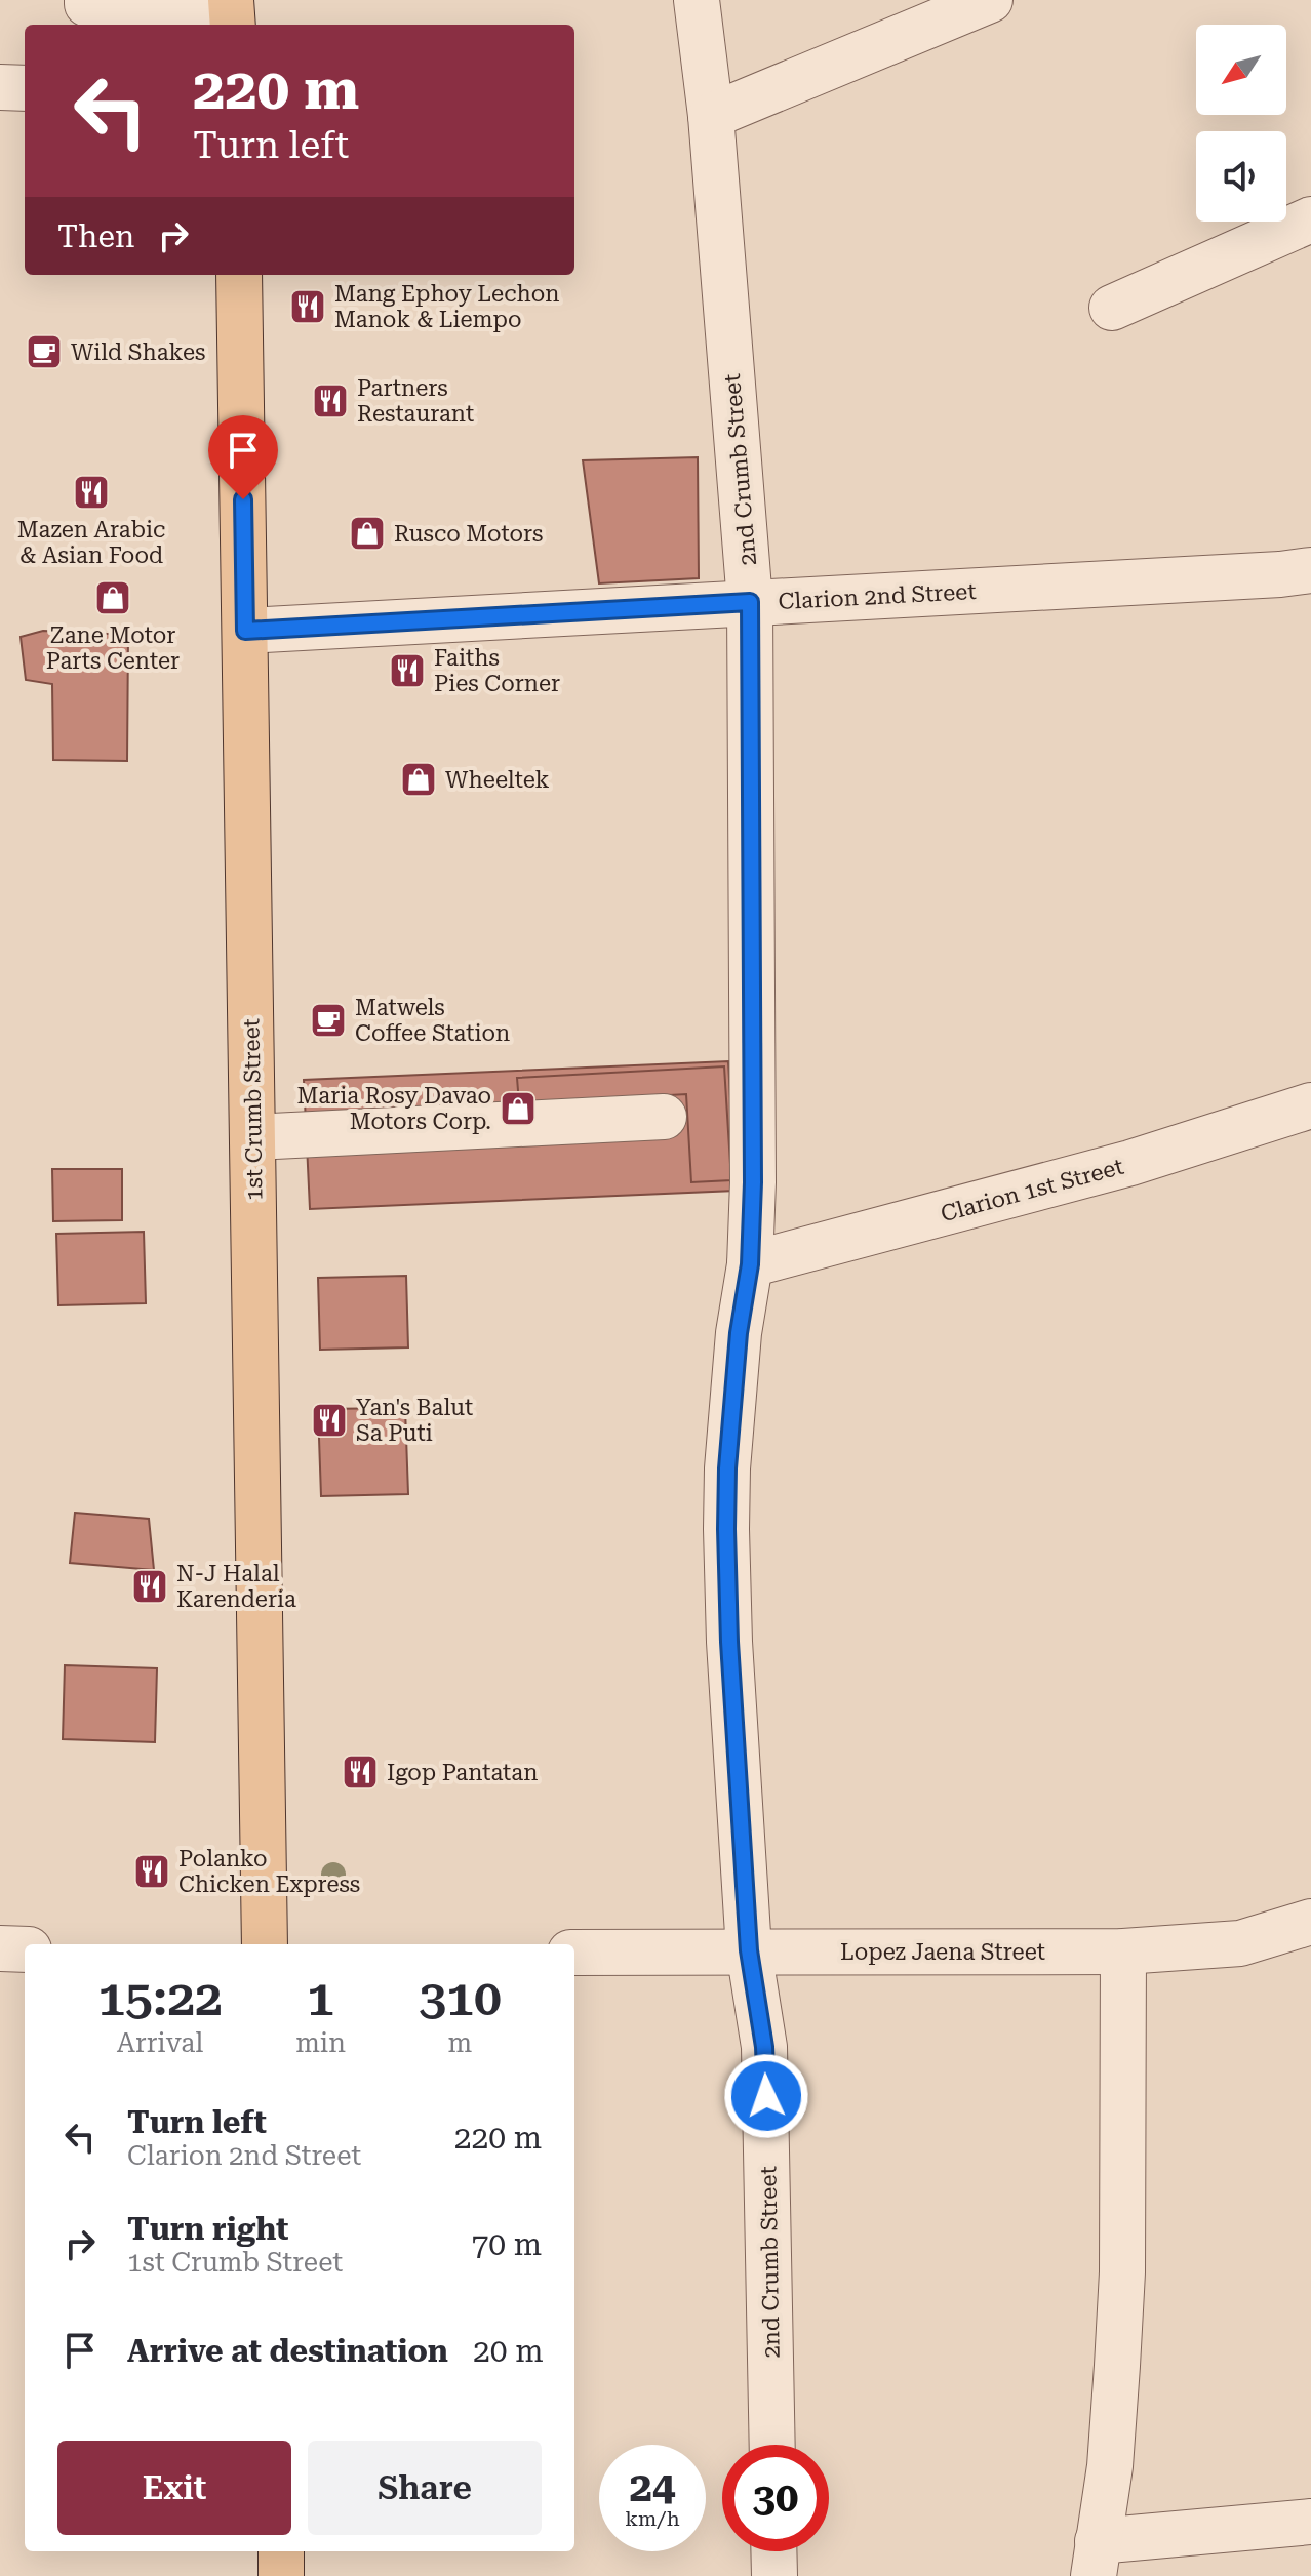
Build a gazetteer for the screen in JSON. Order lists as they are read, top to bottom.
{
  "streets": {
    "main road": ["1st Crumb Street"],
    "street": [
      "2nd Crumb Street",
      "Clarion 2nd Street",
      "Clarion 1st Street",
      "Lopez Jaena Street"
    ]
  },
  "crossings": [
    ["2nd Crumb Street", "Clarion 2nd Street"],
    ["2nd Crumb Street", "Clarion 1st Street"],
    ["2nd Crumb Street", "Lopez Jaena Street"],
    ["Clarion 2nd Street", "1st Crumb Street"]
  ],
  "places": {
    "restaurant": [
      "Mang Ephoy Lechon Manok & Liempo",
      "Partners Restaurant",
      "Mazen Arabic & Asian Food",
      "Faiths Pies Corner",
      "Yan's Balut Sa Puti",
      "N-J Halal Karenderia",
      "Igop Pantatan",
      "Polanko Chicken Express"
    ],
    "cafe": ["Wild Shakes", "Matwels Coffee Station"],
    "shop": [
      "Rusco Motors",
      "Zane Motor Parts Center",
      "Wheeltek",
      "Maria Rosy Davao Motors Corp."
    ]
  },
  "north": "bottom left",
  "page": {
    "turn": ["220 m", "Turn left"],
    "then": "Then",
    "eta": [
      "15:22",
      "Arrival",
      "1",
      "min",
      "310",
      "m"
    ],
    "list": [
      {
        "name": "Turn left",
        "note": "Clarion 2nd Street",
        "value": "220 m"
      },
      {
        "name": "Turn right",
        "note": "1st Crumb Street",
        "value": "70 m"
      },
      {
        "name": "Arrive at destination",
        "value": "20 m"
      }
    ],
    "buttons": ["Exit", "Share"],
    "speed": "24 km/h",
    "limit": "30"
  }
}
